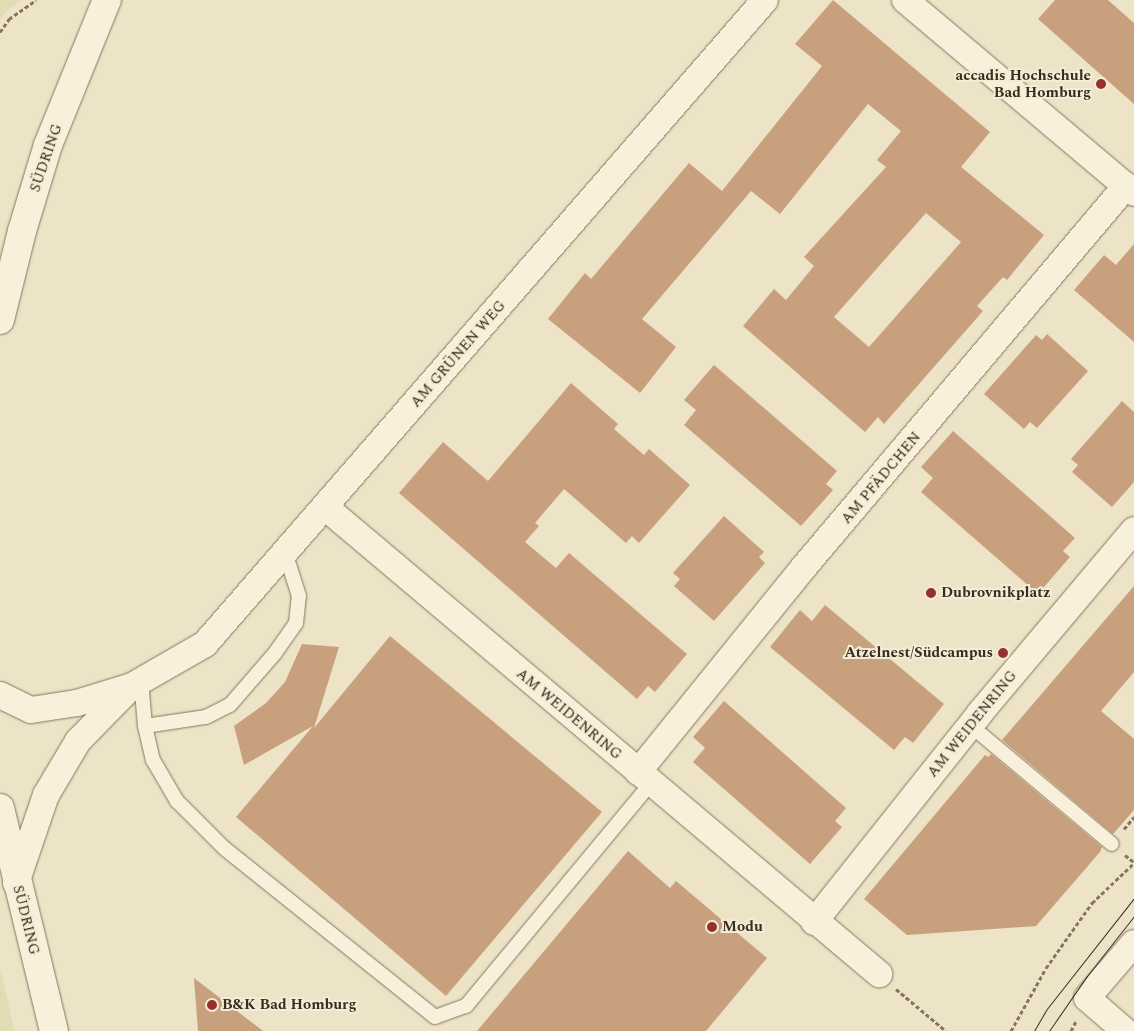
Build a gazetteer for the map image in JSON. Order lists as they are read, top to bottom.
{
  "streets": {
    "main road": ["SÜDRING"],
    "street": ["AM GRÜNEN WEG", "AM PFÄDCHEN", "AM WEIDENRING"]
  },
  "crossings": [
    ["SÜDRING", "AM GRÜNEN WEG"],
    ["AM GRÜNEN WEG", "AM WEIDENRING"],
    ["AM PFÄDCHEN", "AM WEIDENRING"]
  ],
  "places": [
    "accadis Hochschule Bad Homburg",
    "Dubrovnikplatz",
    "Atzelnest/Südcampus",
    "Modu",
    "B&K Bad Homburg"
  ]
}
